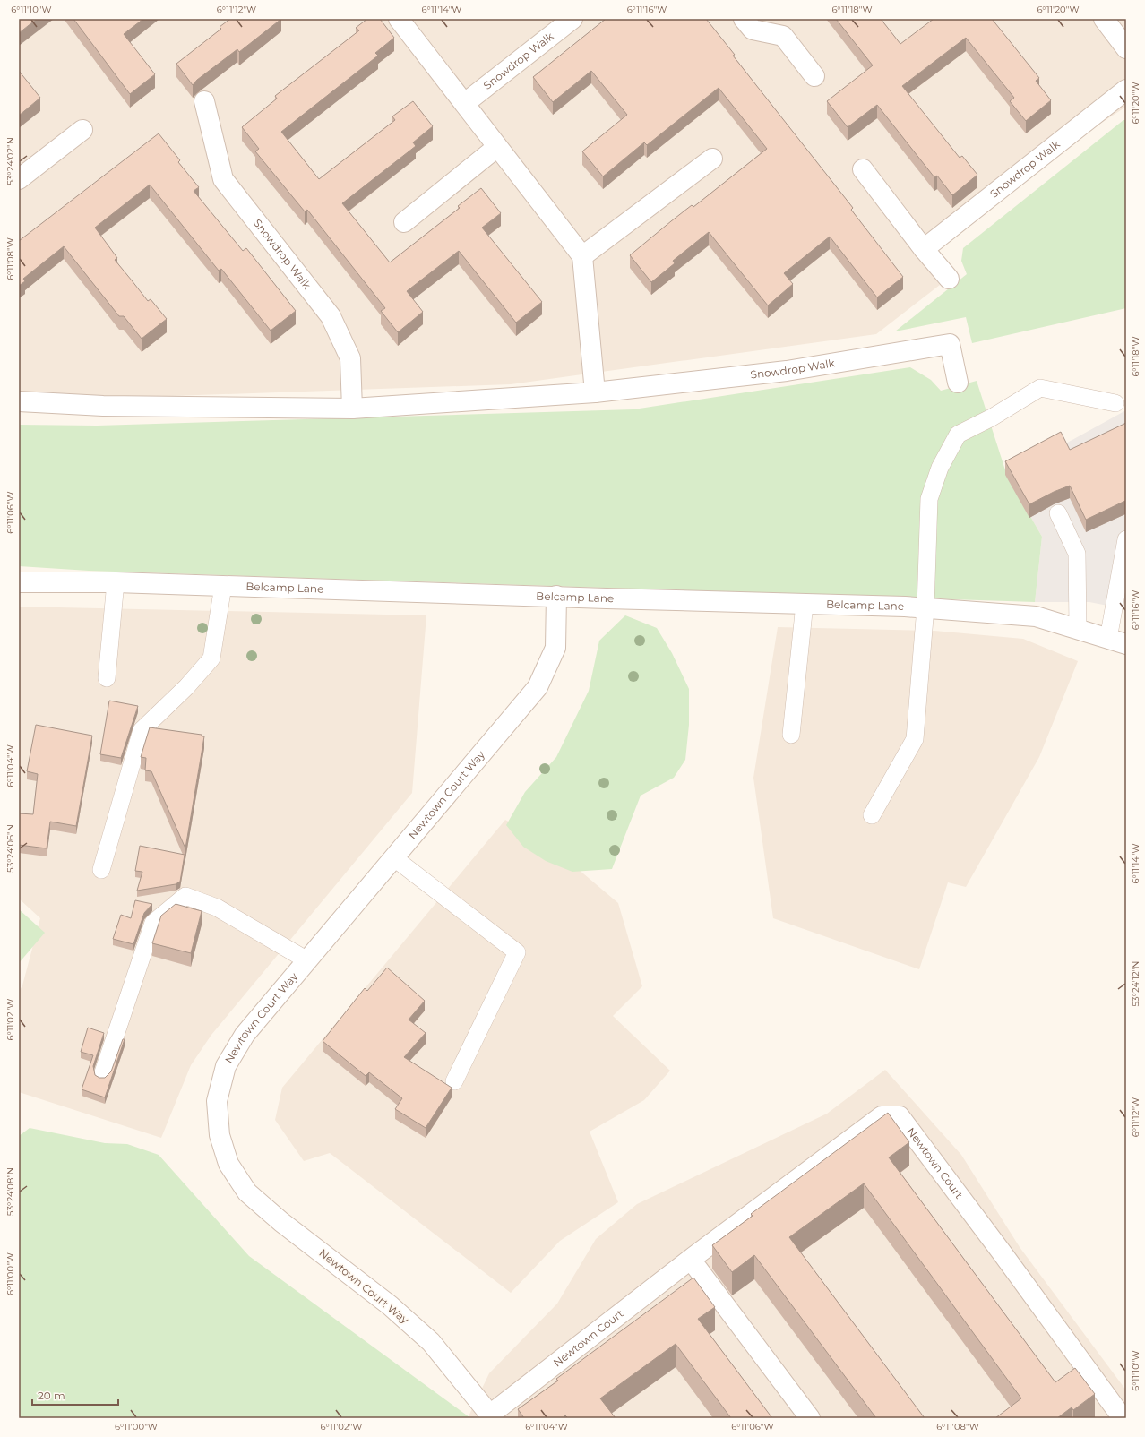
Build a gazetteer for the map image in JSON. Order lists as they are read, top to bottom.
{
  "streets": {
    "street": [
      "Snowdrop Walk",
      "Belcamp Lane",
      "Newtown Court Way",
      "Newtown Court"
    ]
  },
  "crossings": [
    ["Belcamp Lane", "Newtown Court Way"],
    ["Newtown Court Way", "Newtown Court"]
  ],
  "scale_bar": "20 m",
  "coordinates": [
    "6°11'10\"W",
    "6°11'12\"W",
    "6°11'14\"W",
    "6°11'16\"W",
    "6°11'18\"W",
    "6°11'20\"W",
    "53°24'02\"N",
    "6°11'08\"W",
    "6°11'06\"W",
    "6°11'04\"W",
    "53°24'06\"N",
    "53°24'12\"N",
    "6°11'02\"W",
    "53°24'08\"N",
    "6°11'00\"W"
  ]
}
